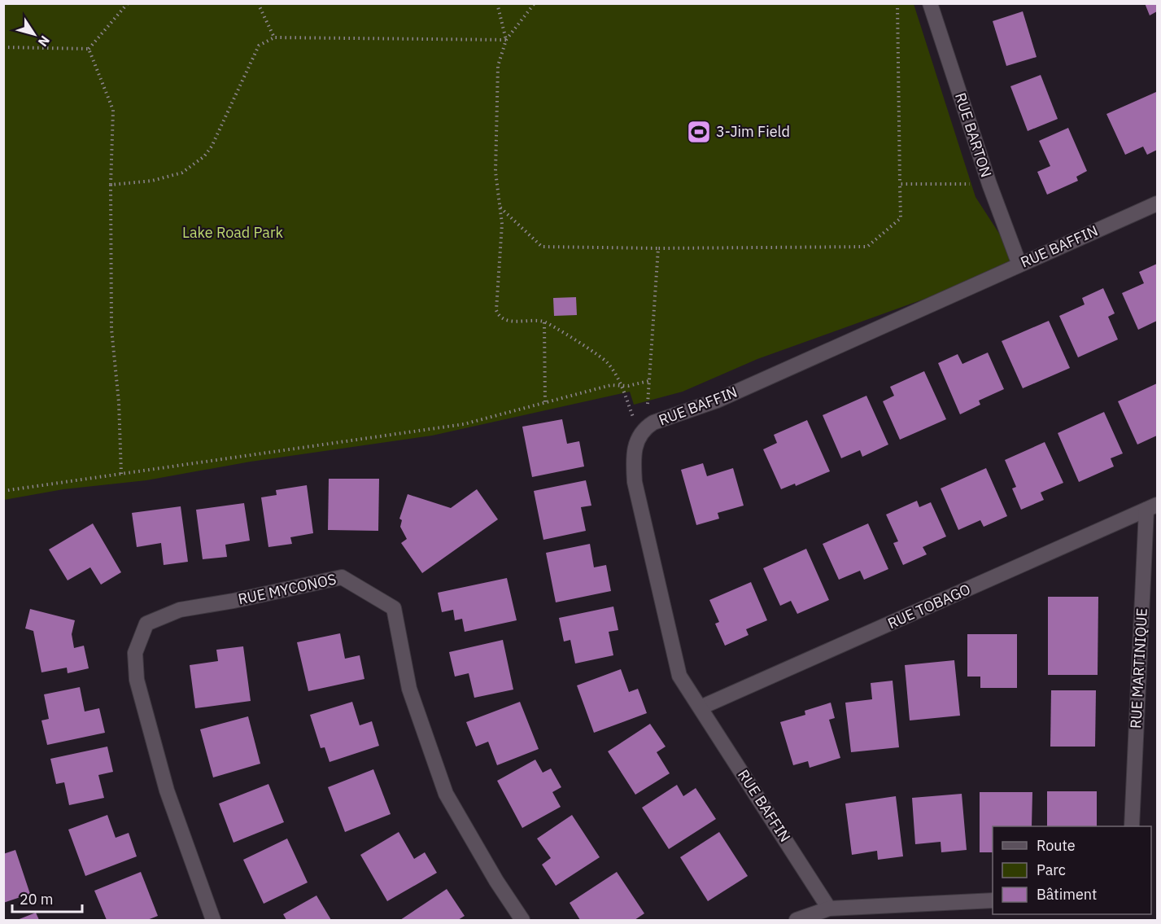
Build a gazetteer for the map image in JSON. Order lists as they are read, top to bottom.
{
  "streets": {
    "street": [
      "RUE BARTON",
      "RUE BAFFIN",
      "RUE MYCONOS",
      "RUE TOBAGO",
      "RUE MARTINIQUE"
    ]
  },
  "crossings": [
    ["RUE BARTON", "RUE BAFFIN"],
    ["RUE BAFFIN", "RUE TOBAGO"],
    ["RUE TOBAGO", "RUE MARTINIQUE"]
  ],
  "parks": ["Lake Road Park"],
  "places": {
    "sports": ["3-Jim Field"]
  },
  "legend": ["Route", "Parc", "Bâtiment"],
  "scale_bar": "20 m",
  "north": "bottom right"
}
